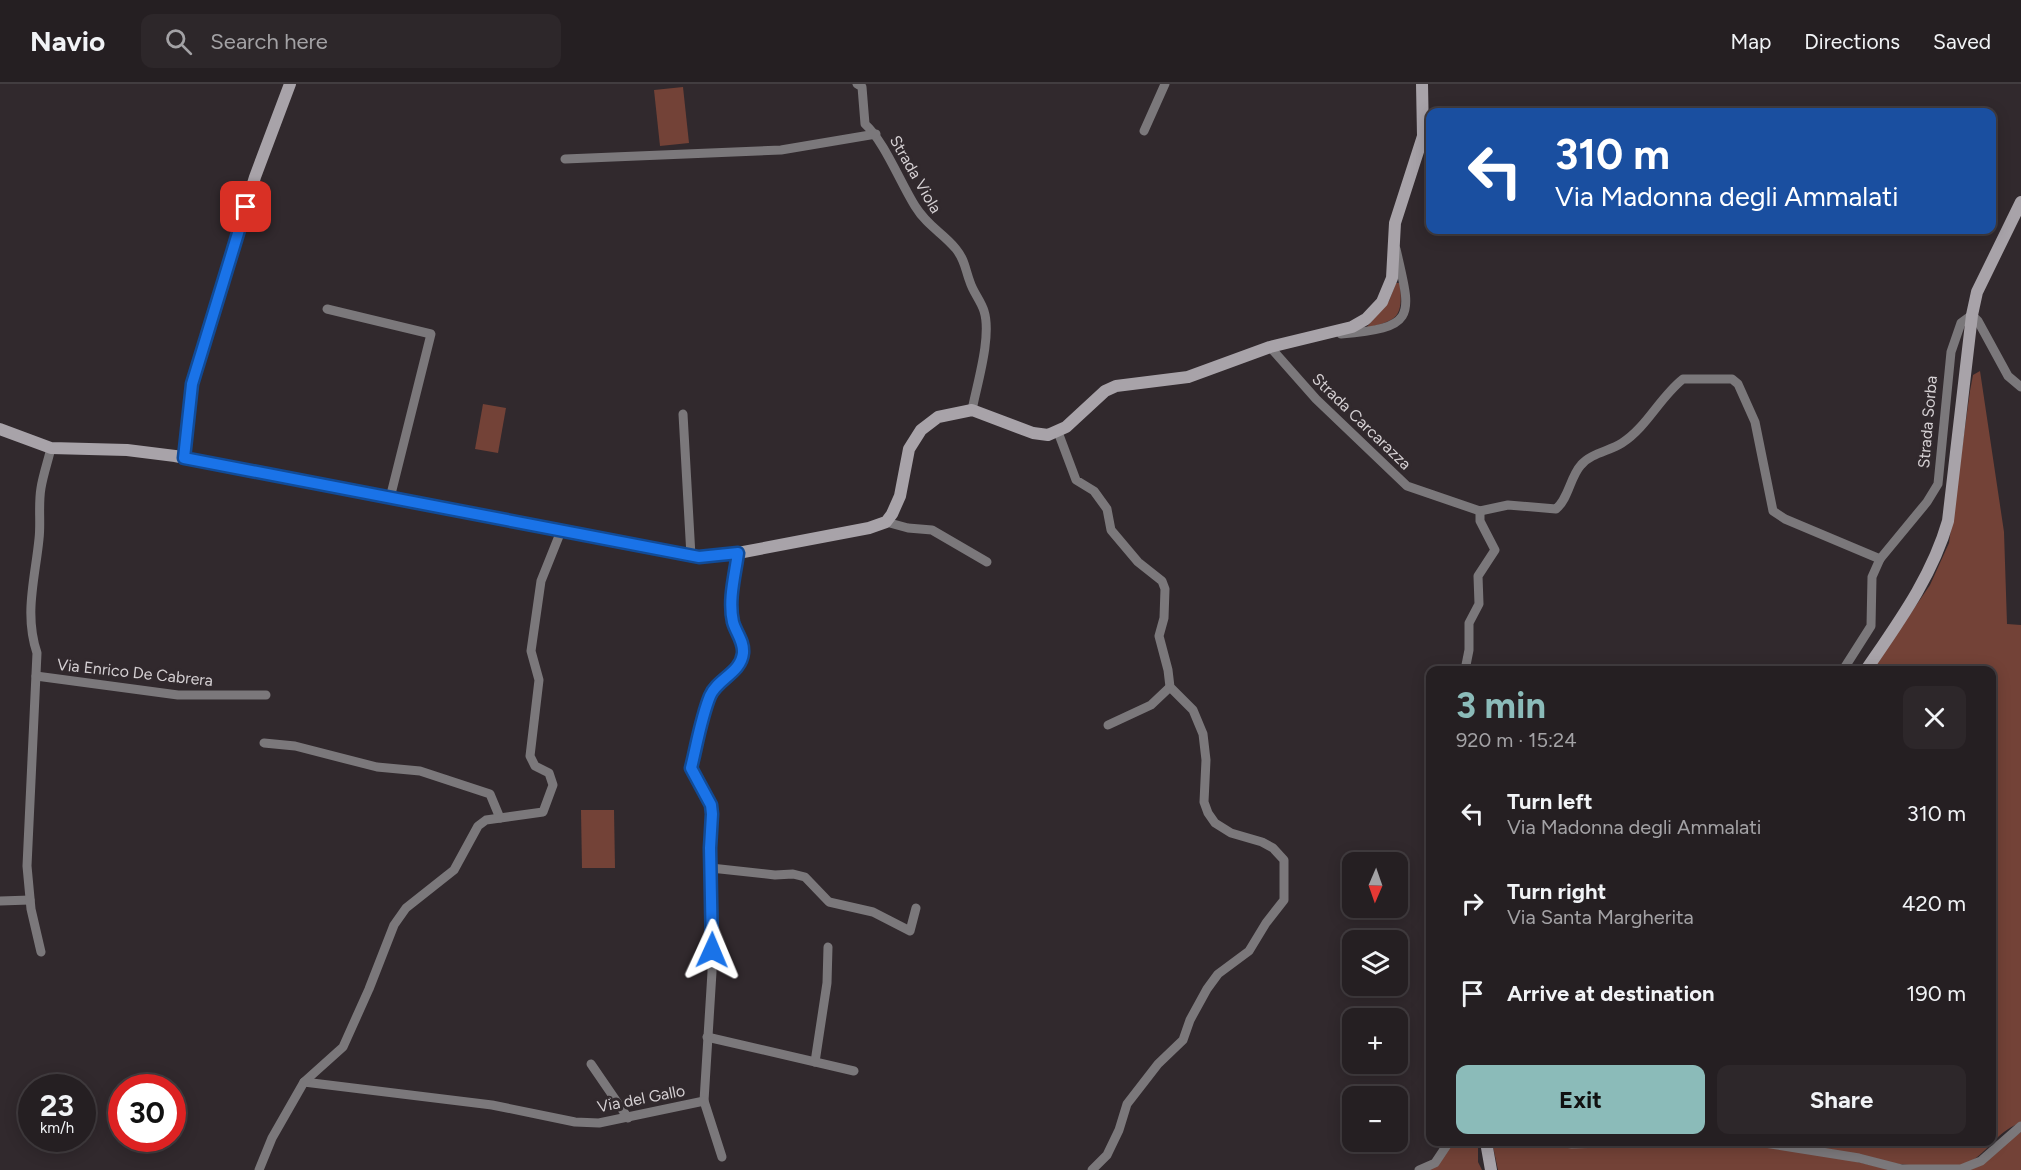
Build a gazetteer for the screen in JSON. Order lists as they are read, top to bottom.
{
  "streets": {
    "street": [
      "Strada Viola",
      "Strada Carcarazza",
      "Strada Sorba",
      "Via Enrico De Cabrera",
      "Via del Gallo"
    ]
  },
  "crossings": [
    ["Strada Carcarazza", "Strada Sorba"]
  ],
  "north": "bottom",
  "page": {
    "header": "Navio",
    "search": "Search here",
    "nav": ["Map", "Directions", "Saved"],
    "turn": ["310 m", "Via Madonna degli Ammalati"],
    "heading": ["3 min", "920 m · 15:24"],
    "list": [
      {
        "name": "Turn left",
        "note": "Via Madonna degli Ammalati",
        "value": "310 m"
      },
      {
        "name": "Turn right",
        "note": "Via Santa Margherita",
        "value": "420 m"
      },
      {
        "name": "Arrive at destination",
        "value": "190 m"
      }
    ],
    "map_buttons": ["+", "−"],
    "buttons": ["Exit", "Share"],
    "speed": "23 km/h",
    "limit": "30"
  }
}
